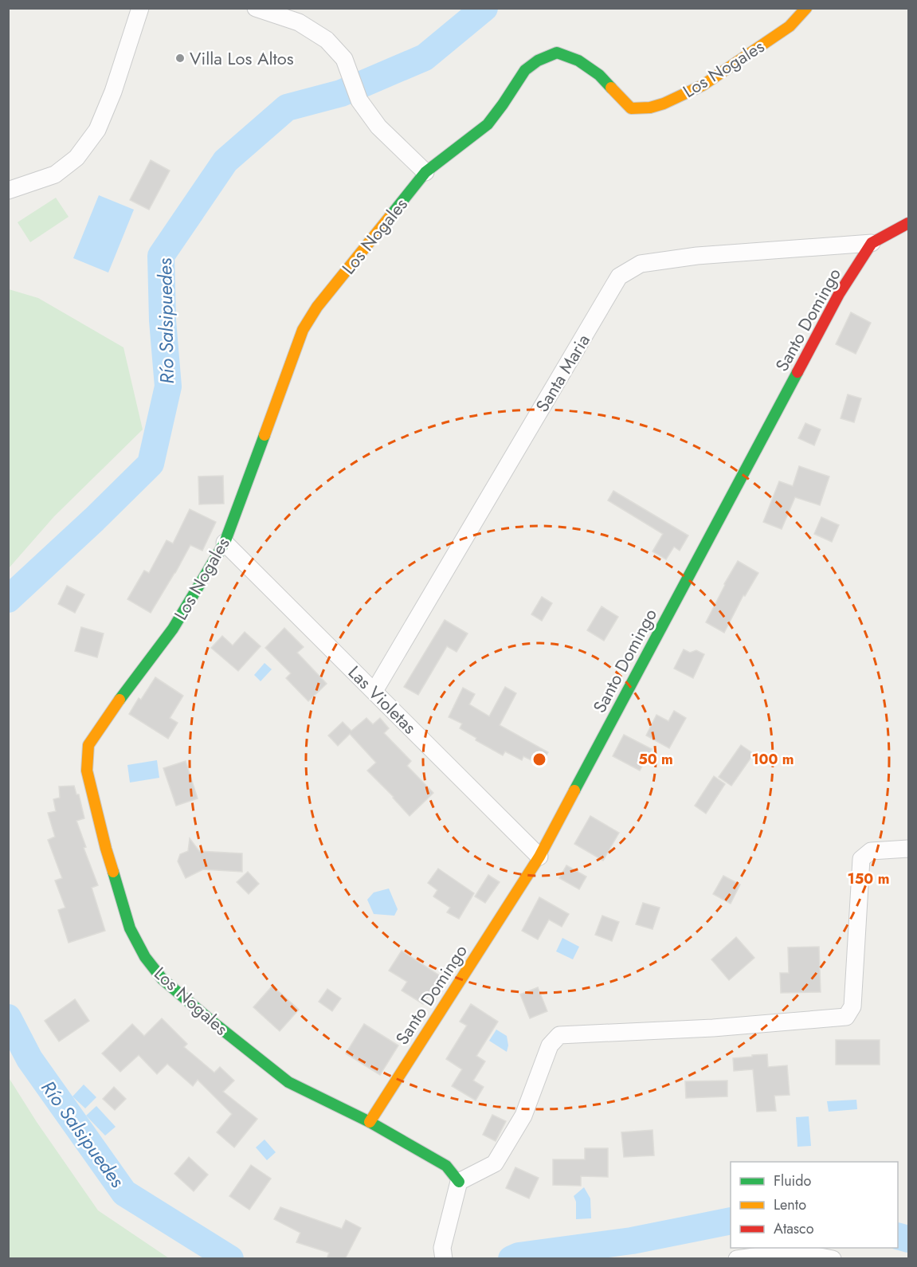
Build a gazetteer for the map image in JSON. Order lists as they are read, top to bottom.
{
  "streets": {
    "street": [
      "Los Nogales",
      "Santo Domingo",
      "Santa Maria",
      "Las Violetas"
    ]
  },
  "crossings": [
    ["Los Nogales", "Santo Domingo"],
    ["Los Nogales", "Las Violetas"],
    ["Santo Domingo", "Santa Maria"],
    ["Santo Domingo", "Las Violetas"],
    ["Santa Maria", "Las Violetas"]
  ],
  "water": ["Río Salsipuedes"],
  "places": ["Villa Los Altos"],
  "legend": ["Fluido", "Lento", "Atasco"],
  "rings": ["50 m", "100 m", "150 m"]
}
